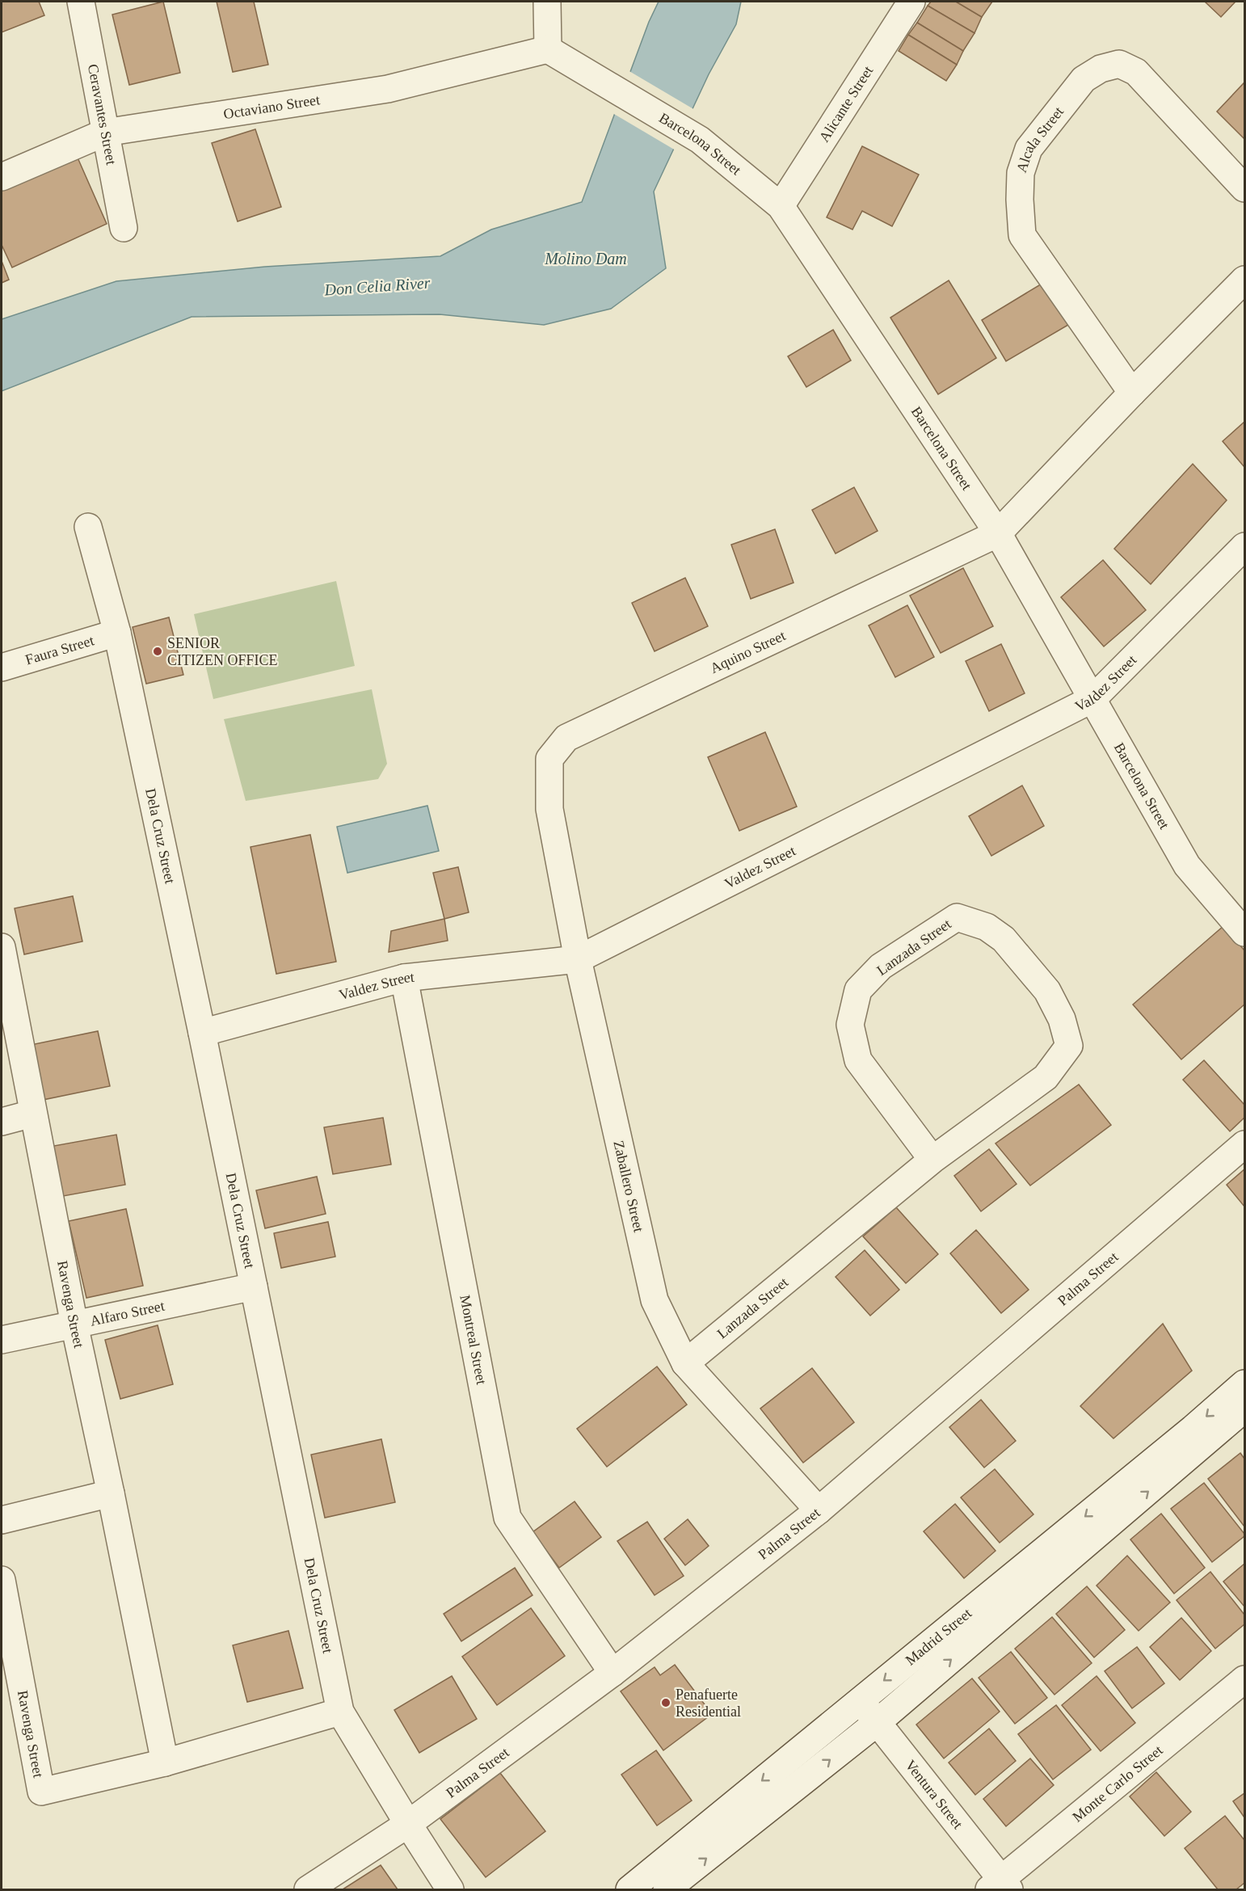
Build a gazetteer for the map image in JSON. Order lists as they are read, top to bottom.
{
  "streets": {
    "street": [
      "Alicante Street",
      "Octaviano Street",
      "Ceravantes Street",
      "Alcala Street",
      "Barcelona Street",
      "Faura Street",
      "Aquino Street",
      "Valdez Street",
      "Dela Cruz Street",
      "Lanzada Street",
      "Zaballero Street",
      "Palma Street",
      "Ravenga Street",
      "Alfaro Street",
      "Montreal Street",
      "Madrid Street",
      "Monte Carlo Street",
      "Ventura Street"
    ]
  },
  "crossings": [
    ["Alicante Street", "Barcelona Street"],
    ["Octaviano Street", "Ceravantes Street"],
    ["Octaviano Street", "Barcelona Street"],
    ["Barcelona Street", "Aquino Street"],
    ["Barcelona Street", "Valdez Street"],
    ["Faura Street", "Dela Cruz Street"],
    ["Aquino Street", "Zaballero Street"],
    ["Valdez Street", "Dela Cruz Street"],
    ["Valdez Street", "Zaballero Street"],
    ["Valdez Street", "Montreal Street"],
    ["Dela Cruz Street", "Palma Street"],
    ["Dela Cruz Street", "Ravenga Street"],
    ["Dela Cruz Street", "Alfaro Street"],
    ["Lanzada Street", "Zaballero Street"],
    ["Zaballero Street", "Palma Street"],
    ["Palma Street", "Montreal Street"],
    ["Ravenga Street", "Alfaro Street"],
    ["Madrid Street", "Ventura Street"],
    ["Monte Carlo Street", "Ventura Street"]
  ],
  "water": ["Molino Dam", "Don Celia River"],
  "places": ["SENIOR CITIZEN OFFICE", "Penafuerte Residential"]
}
